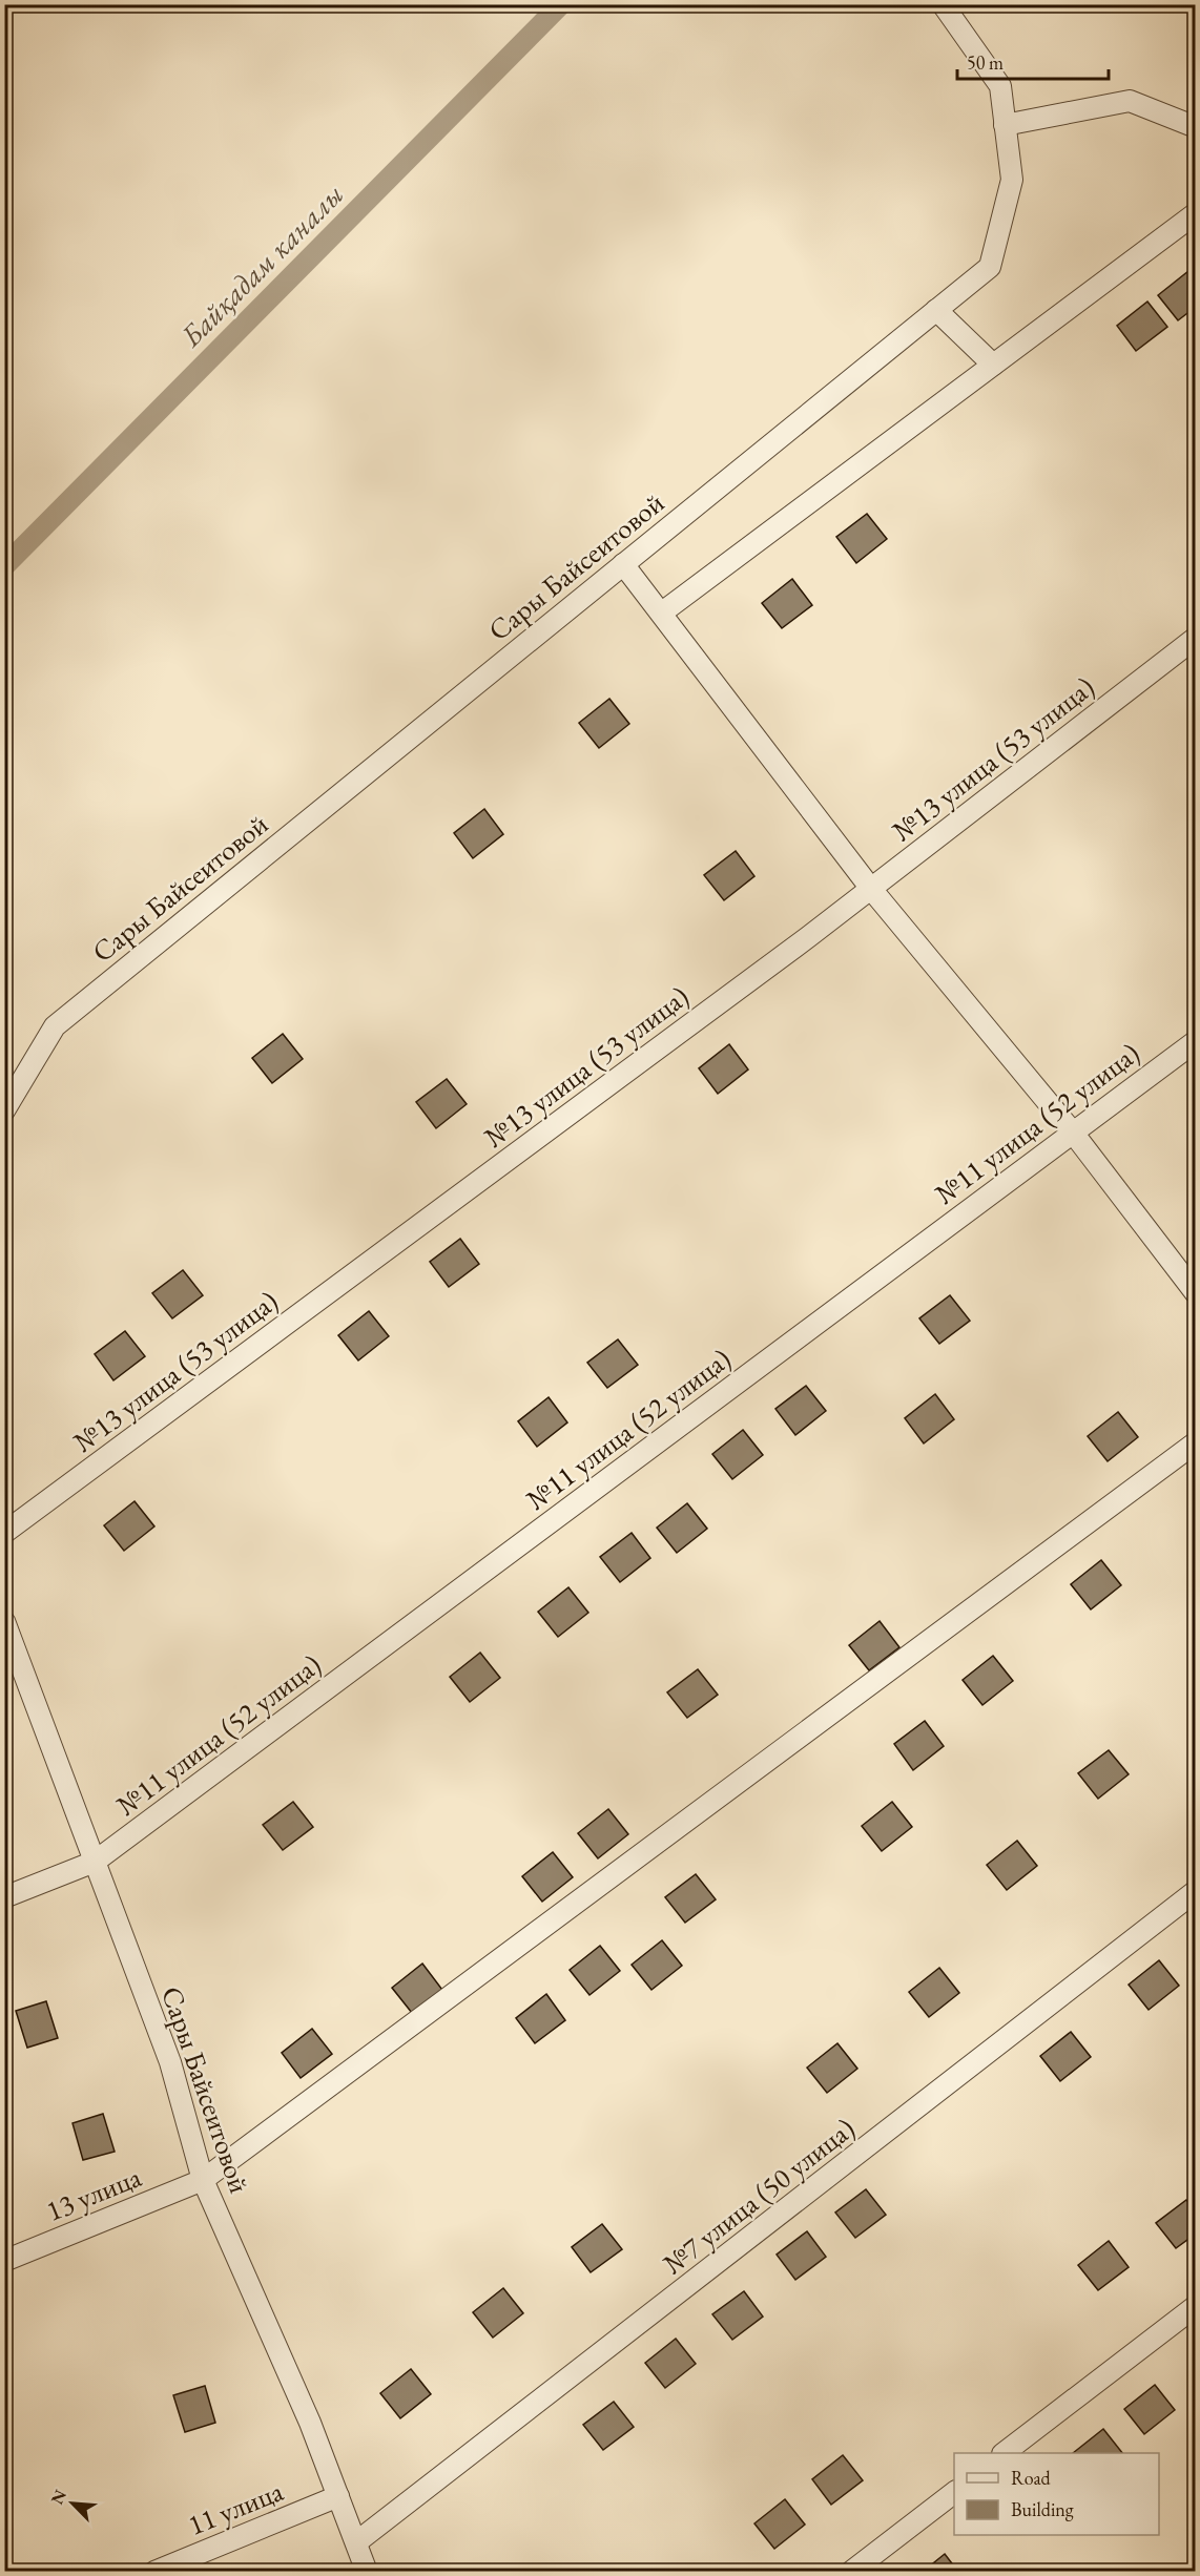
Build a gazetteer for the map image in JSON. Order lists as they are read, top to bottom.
{
  "streets": {
    "street": [
      "Сары Байсеитовой",
      "№13 улица (53 улица)",
      "№11 улица (52 улица)",
      "13 улица",
      "№7 улица (50 улица)",
      "11 улица"
    ]
  },
  "crossings": [
    ["Сары Байсеитовой", "№11 улица (52 улица)"],
    ["Сары Байсеитовой", "13 улица"],
    ["Сары Байсеитовой", "№7 улица (50 улица)"],
    ["Сары Байсеитовой", "11 улица"]
  ],
  "water": ["Байқадам каналы"],
  "legend": ["Road", "Building"],
  "scale_bar": "50 m",
  "north": "top left"
}
